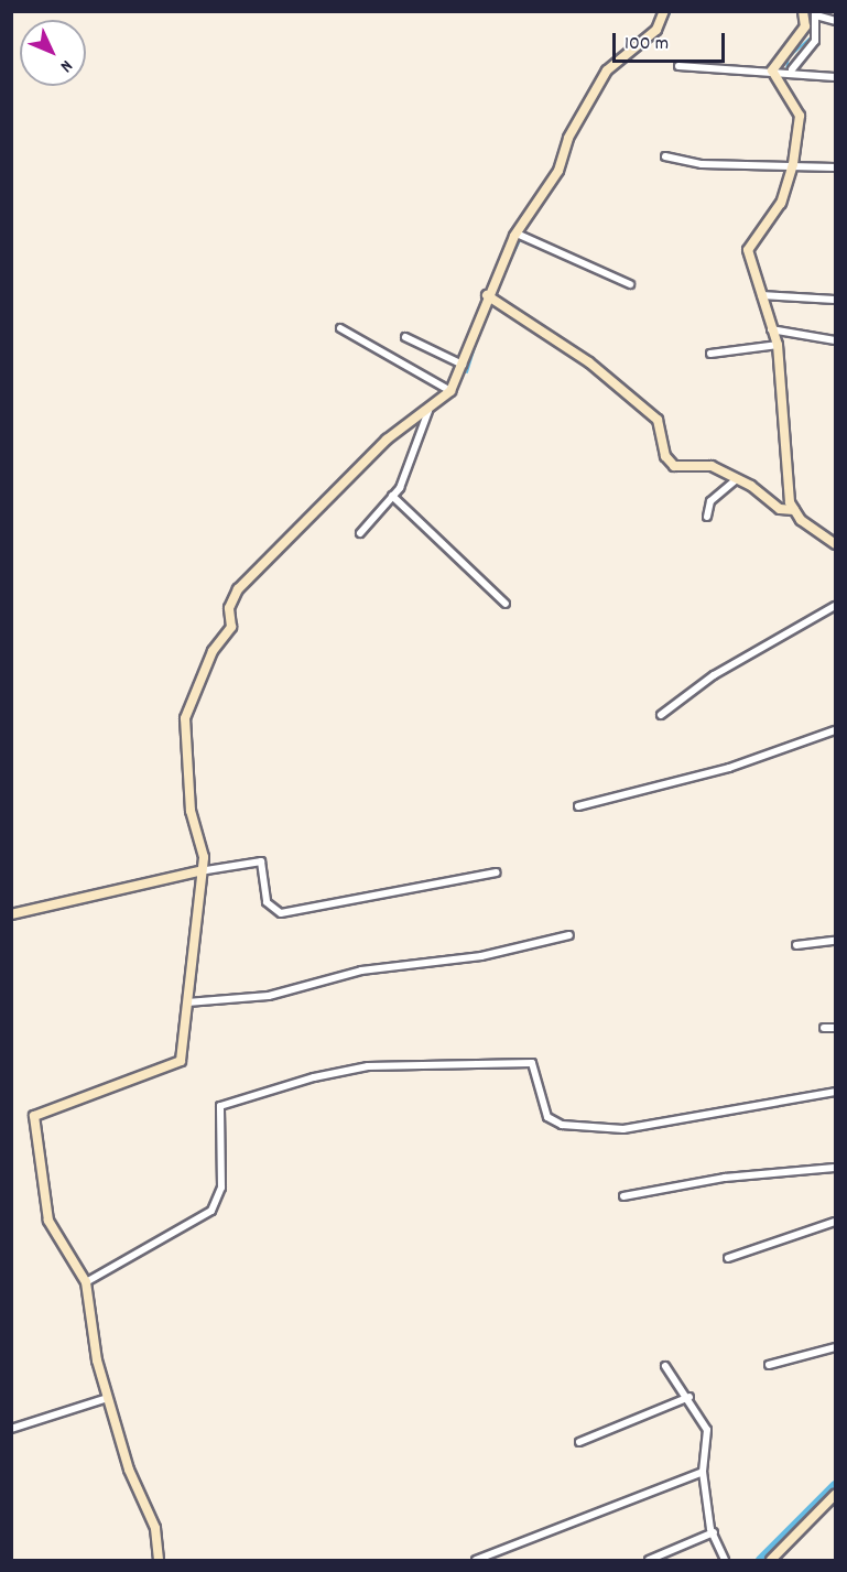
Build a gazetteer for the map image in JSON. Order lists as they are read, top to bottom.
{
  "scale_bar": "100 m",
  "north": "bottom right"
}
